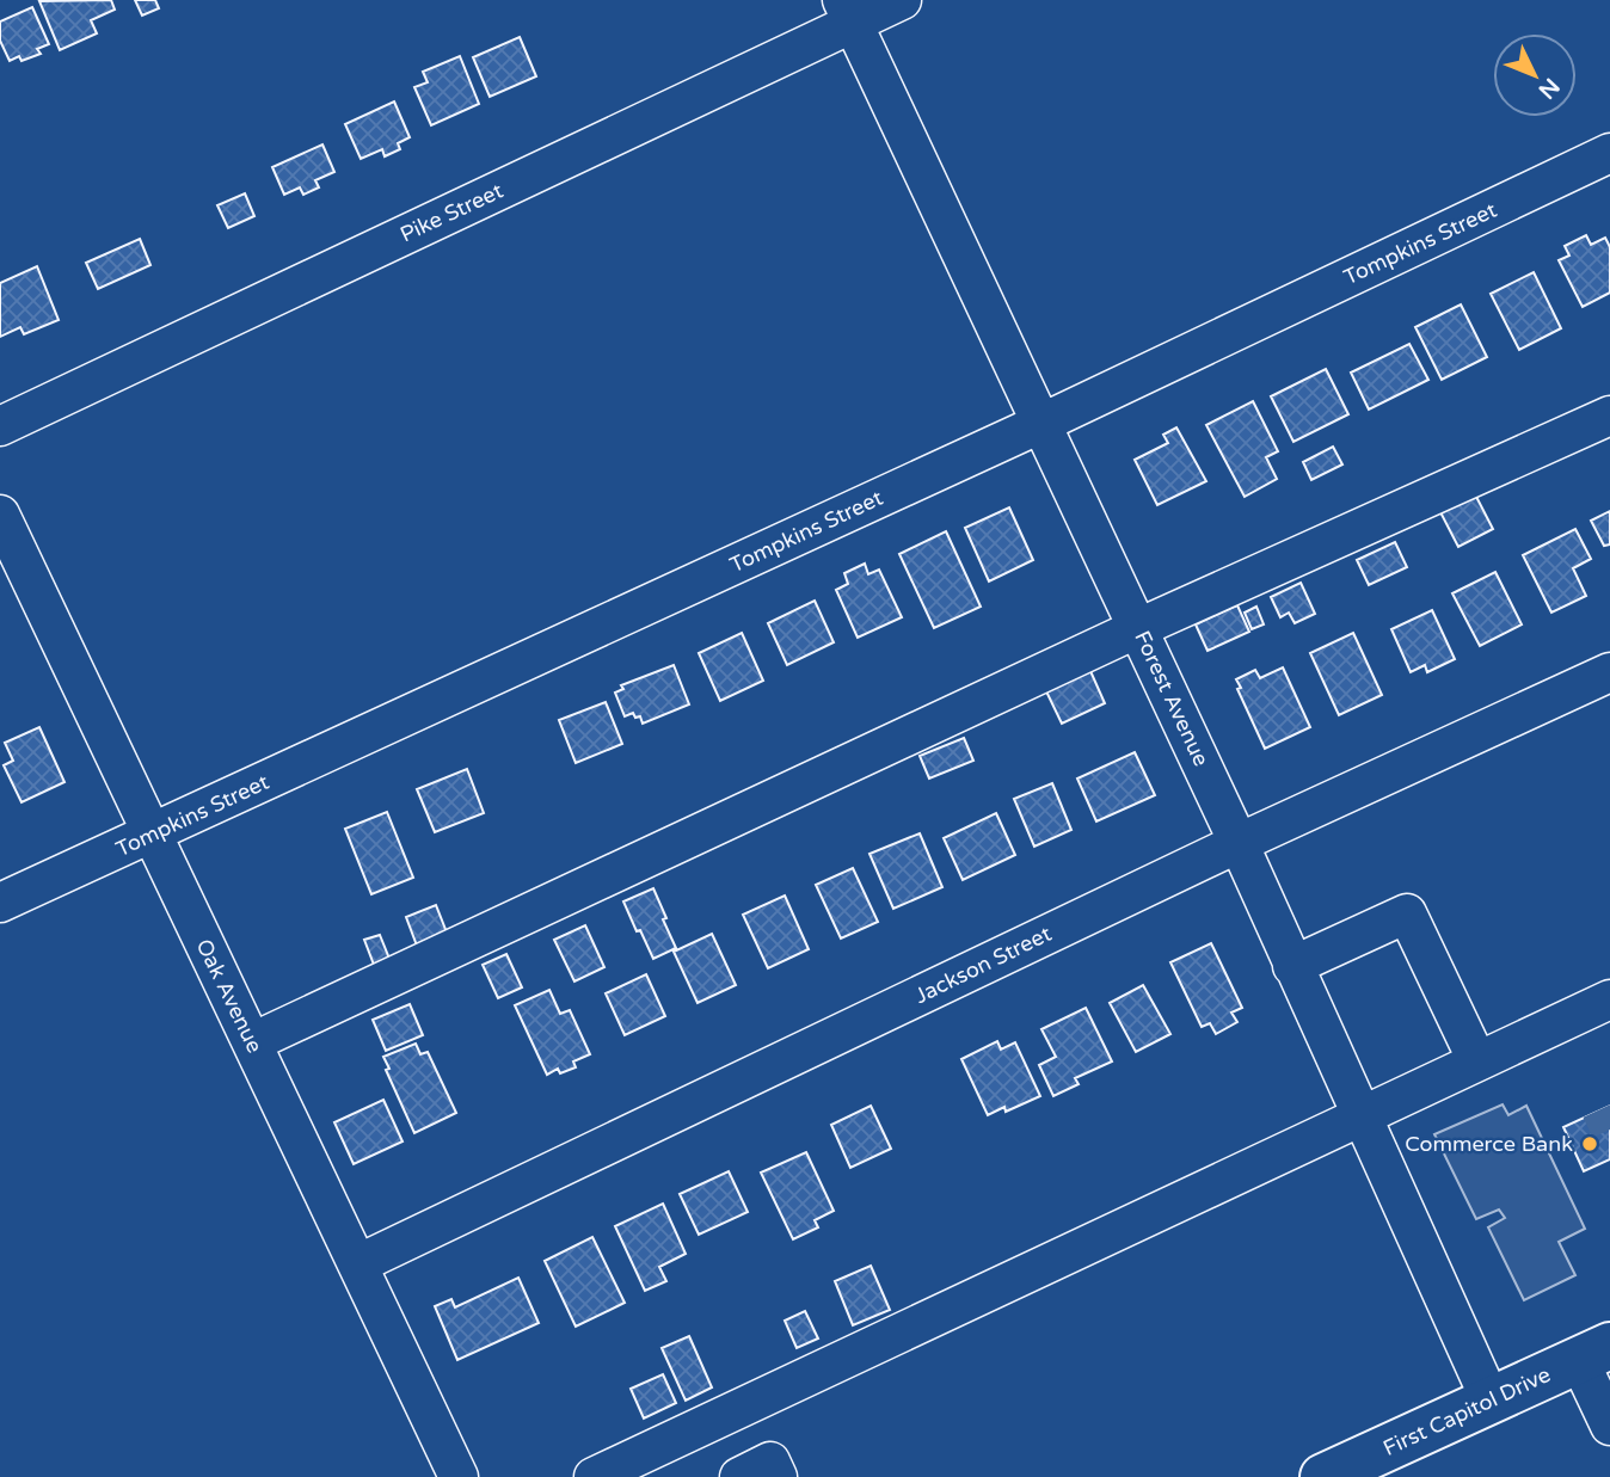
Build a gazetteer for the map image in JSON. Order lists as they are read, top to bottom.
{
  "streets": {
    "main road": ["First Capitol Drive"],
    "street": [
      "Pike Street",
      "Tompkins Street",
      "Forest Avenue",
      "Jackson Street",
      "Oak Avenue"
    ]
  },
  "crossings": [
    ["Pike Street", "Forest Avenue"],
    ["Tompkins Street", "Forest Avenue"],
    ["Tompkins Street", "Oak Avenue"],
    ["Forest Avenue", "Jackson Street"],
    ["Forest Avenue", "First Capitol Drive"],
    ["Jackson Street", "Oak Avenue"]
  ],
  "places": ["Commerce Bank"],
  "north": "bottom right"
}
